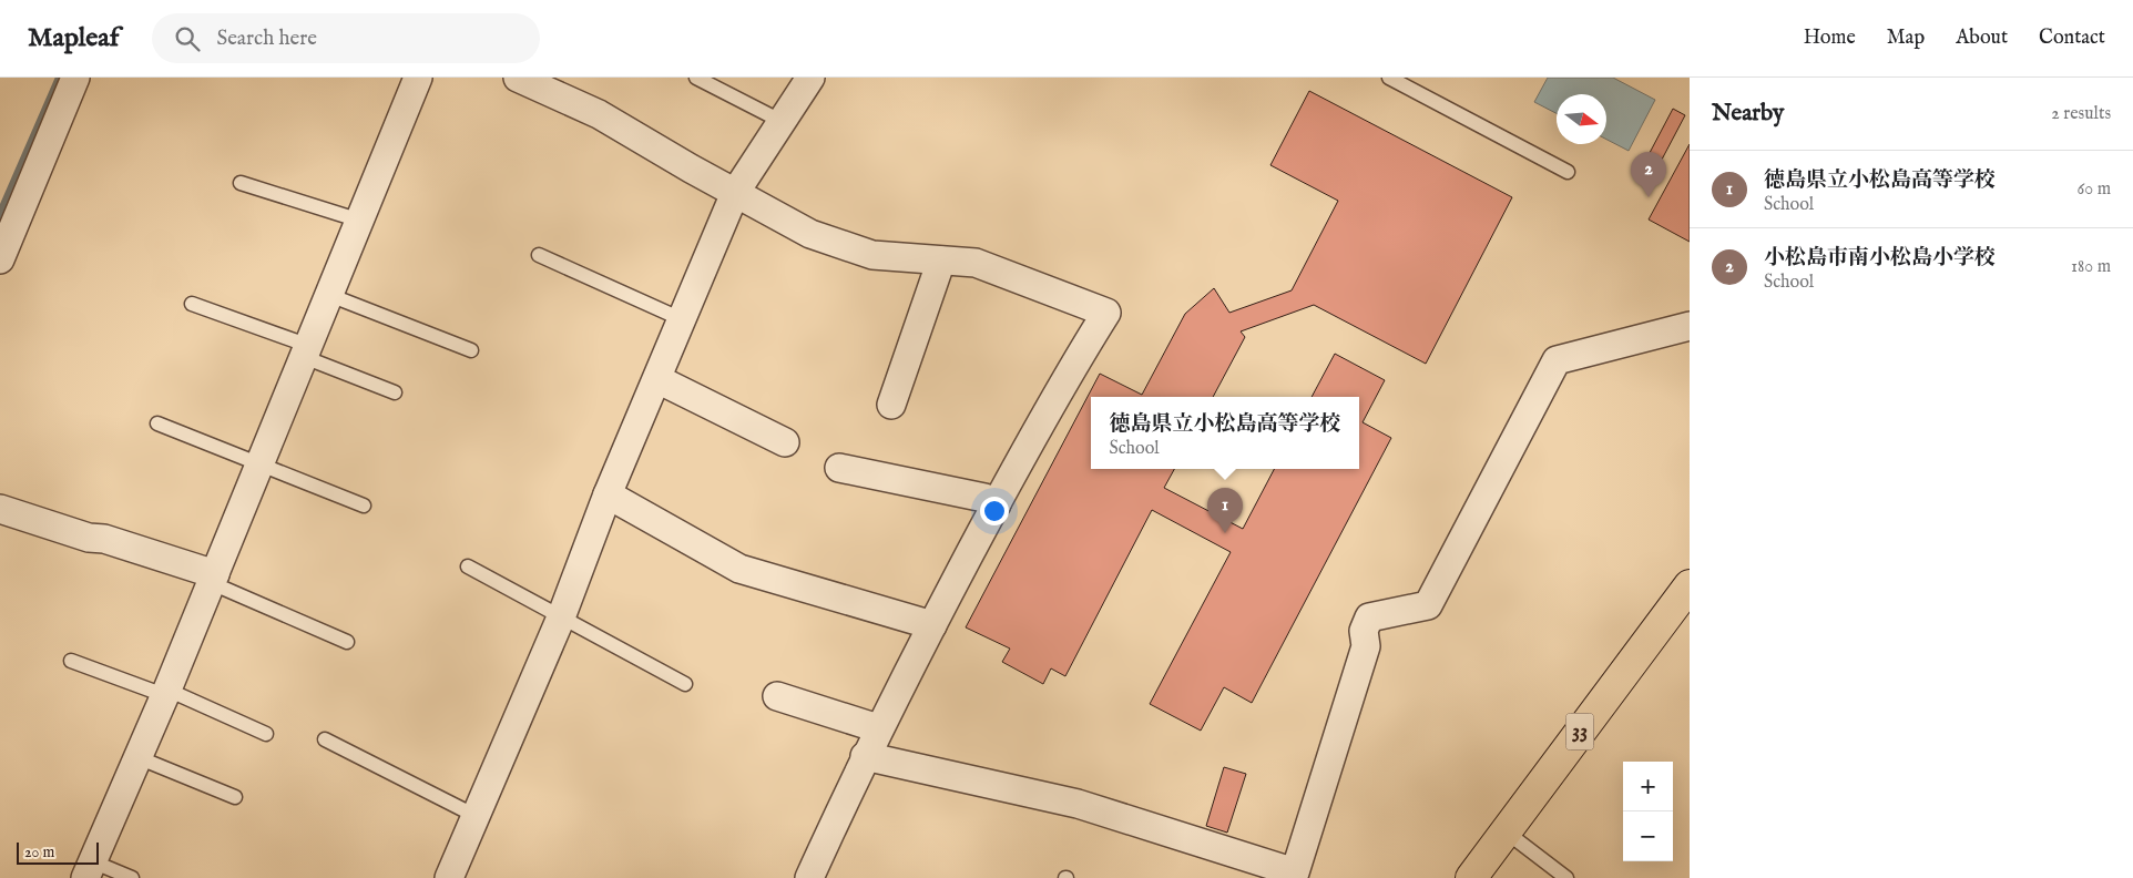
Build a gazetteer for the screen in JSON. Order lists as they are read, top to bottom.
{
  "streets": {
    "main road": ["33"]
  },
  "scale_bar": "20 m",
  "north": "right",
  "page": {
    "header": "Mapleaf",
    "search": "Search here",
    "nav": [
      "Home",
      "Map",
      "About",
      "Contact"
    ],
    "heading": ["Nearby", "2 results"],
    "list": [
      {
        "mark": "1",
        "name": "徳島県立小松島高等学校",
        "note": "School",
        "value": "60 m"
      },
      {
        "mark": "2",
        "name": "小松島市南小松島小学校",
        "note": "School",
        "value": "180 m"
      }
    ],
    "pins": ["2", "1"],
    "popup": ["徳島県立小松島高等学校", "School"],
    "map_buttons": ["+", "−"],
    "scale": "20 m"
  }
}
